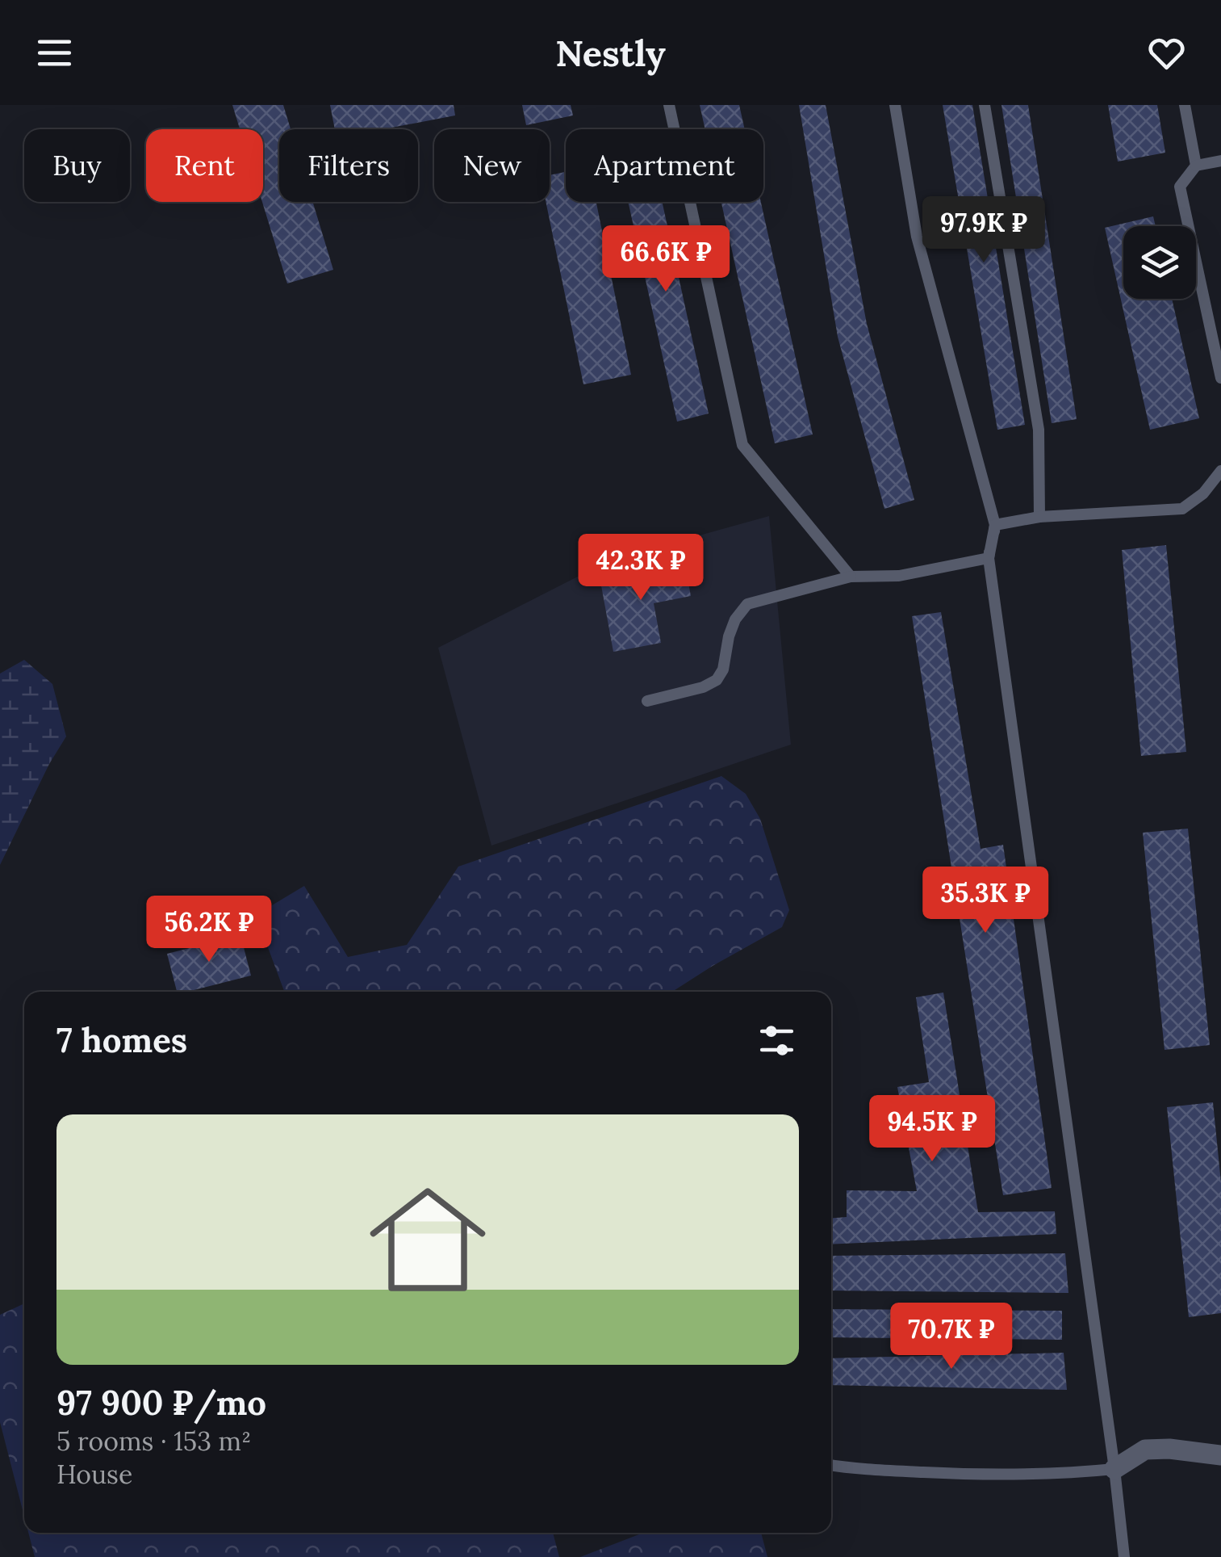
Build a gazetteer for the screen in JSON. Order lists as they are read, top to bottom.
{
  "page": {
    "header": "Nestly",
    "chip": [
      "Buy",
      "Rent",
      "Filters",
      "New",
      "Apartment"
    ],
    "price": [
      "97.9K ₽",
      "66.6K ₽",
      "42.3K ₽",
      "35.3K ₽",
      "56.2K ₽",
      "94.5K ₽",
      "70.7K ₽"
    ],
    "heading": "7 homes",
    "list": [
      {
        "name": "97 900 ₽/mo",
        "note": "5 rooms · 153 m² · House"
      }
    ]
  }
}
